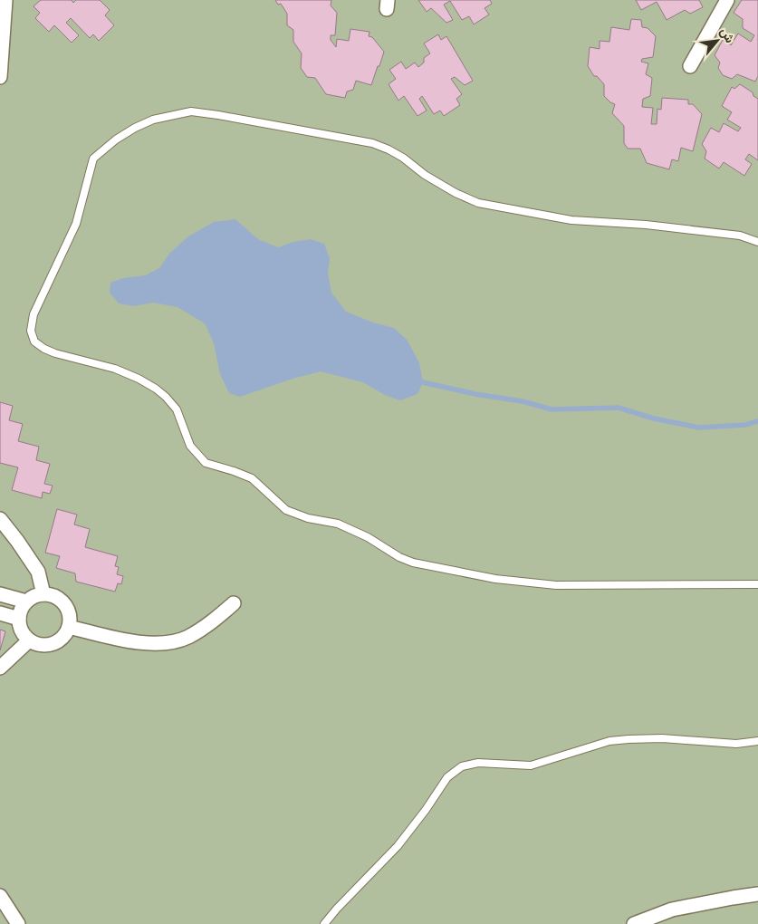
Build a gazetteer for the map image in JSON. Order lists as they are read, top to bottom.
{
  "north": "top right"
}
